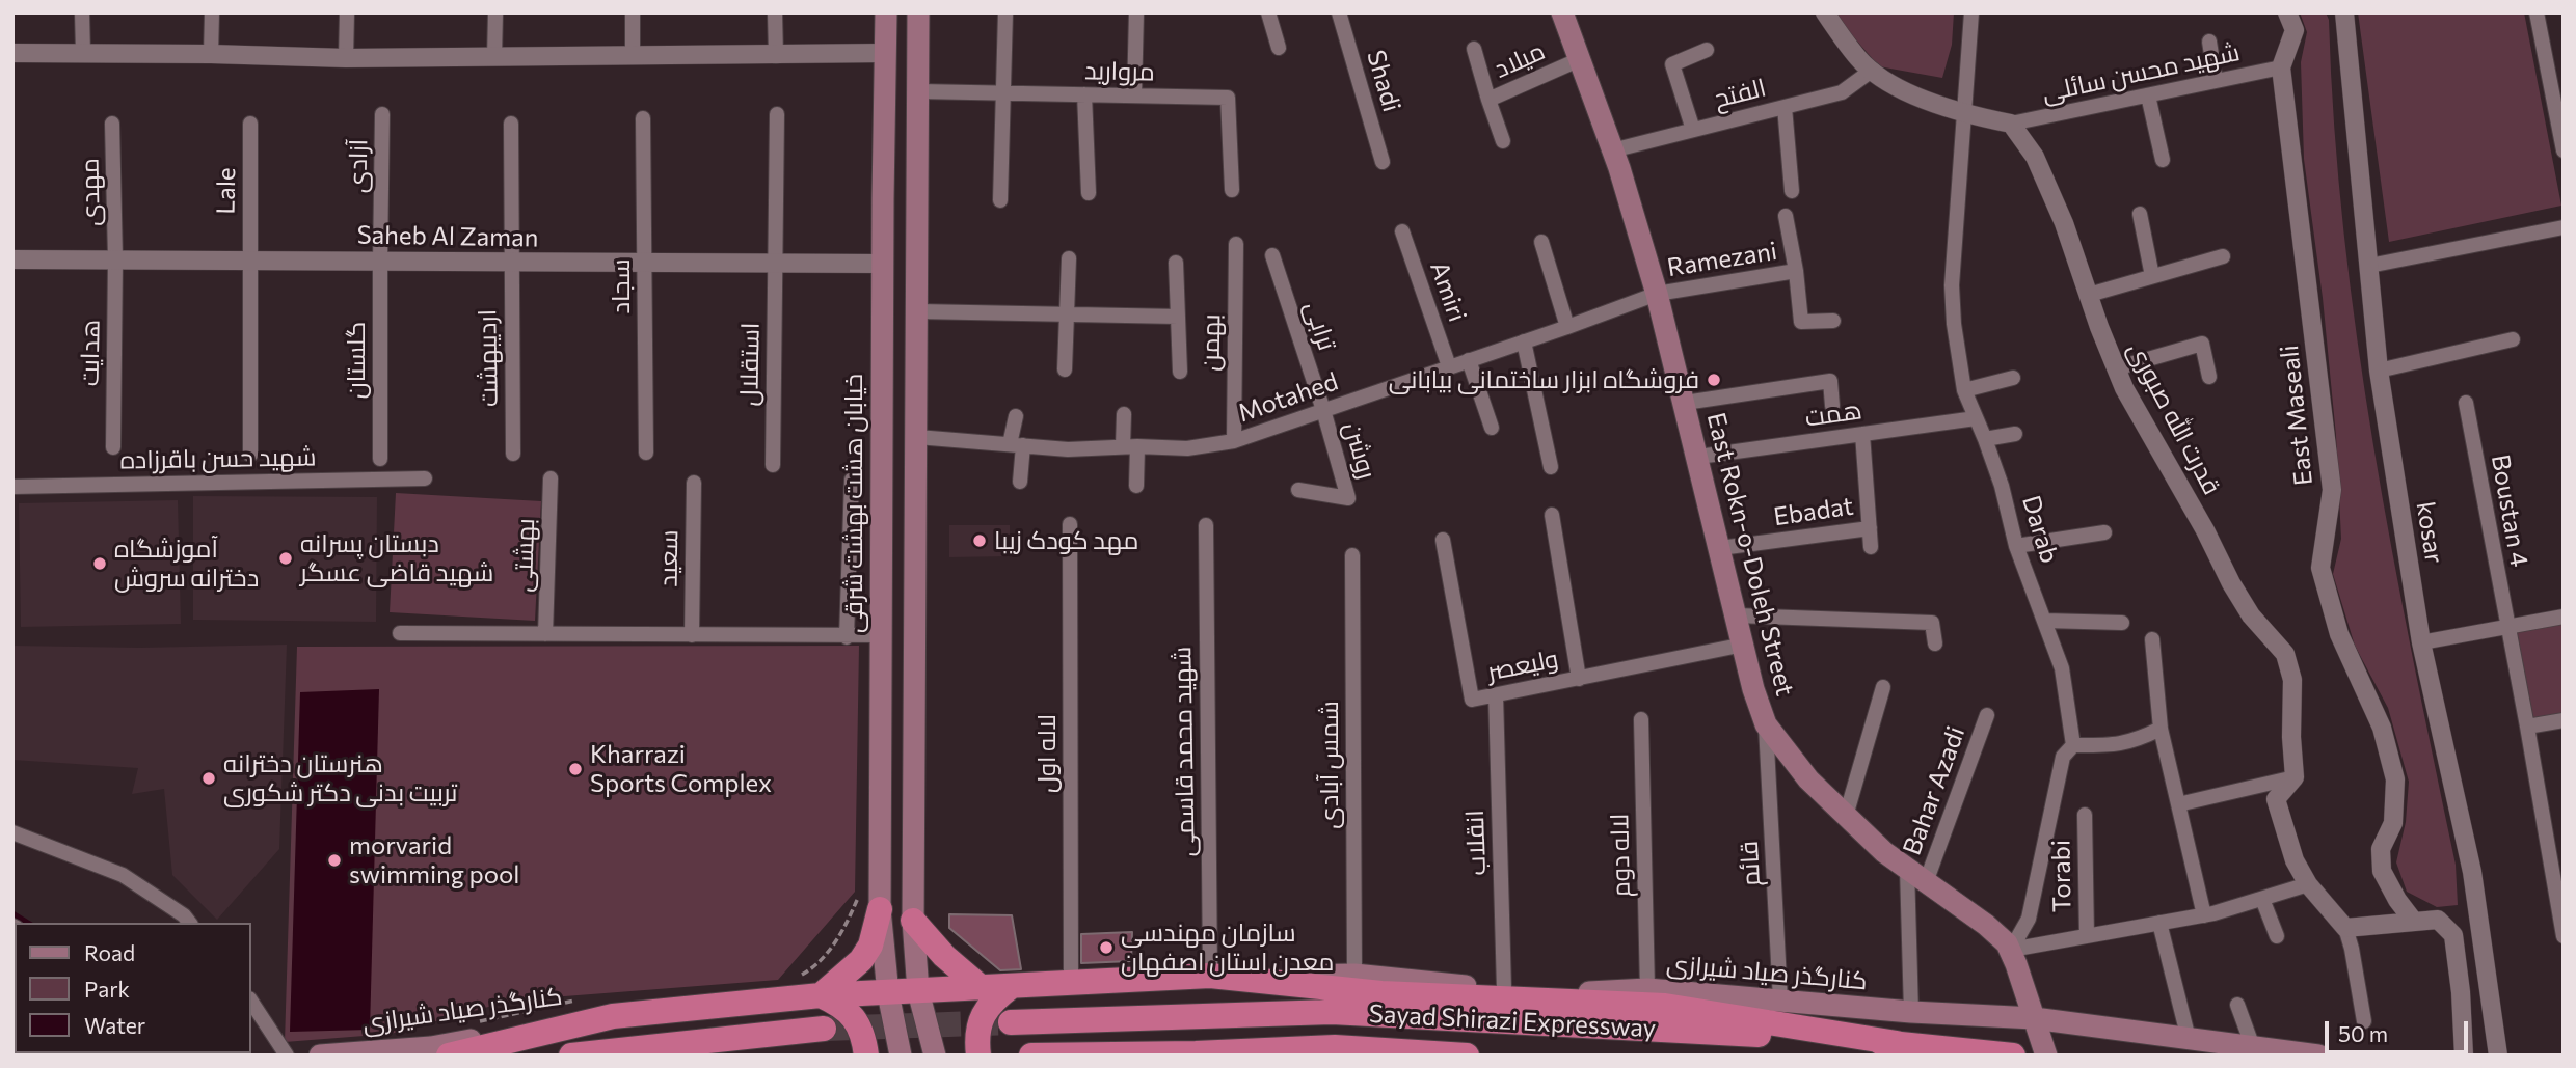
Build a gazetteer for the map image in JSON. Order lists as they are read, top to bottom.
{
  "streets": {
    "highway": ["Sayad Shirazi Expressway"],
    "main road": ["خیابان هشت بهشت شرقی", "East Rokn-o-Doleh Street", "کنارگذر صیاد شیرازی"],
    "street": [
      "میلاد",
      "مروارید",
      "شهید محسن سائلی",
      "Shadi",
      "الفتح",
      "آزادی",
      "Lale",
      "مهدی",
      "Saheb Al Zaman",
      "Ramezani",
      "سجاد",
      "Amiri",
      "ترابی",
      "بهمن",
      "هدایت",
      "اردیبهشت",
      "گلستان",
      "استقلال",
      "Motahed",
      "همت",
      "East Maseali",
      "قدرت الله صبوری",
      "روشن",
      "شهید حسن باقرزاده",
      "Boustan 4",
      "Ebadat",
      "Darab",
      "kosar",
      "بهشتی",
      "سعید",
      "ولیعصر",
      "شهید محمد قاسمی",
      "لاله اول",
      "شمس آبادی",
      "Bahar Azadi",
      "انقلاب",
      "لاله دوم",
      "قائم",
      "Torabi"
    ]
  },
  "crossings": [
    ["میلاد", "East Rokn-o-Doleh Street"],
    ["شهید محسن سائلی", "East Maseali"],
    ["شهید محسن سائلی", "قدرت الله صبوری"],
    ["الفتح", "East Rokn-o-Doleh Street"],
    ["آزادی", "Saheb Al Zaman"],
    ["آزادی", "گلستان"],
    ["Lale", "Saheb Al Zaman"],
    ["مهدی", "Saheb Al Zaman"],
    ["مهدی", "هدایت"],
    ["Saheb Al Zaman", "سجاد"],
    ["Saheb Al Zaman", "هدایت"],
    ["Saheb Al Zaman", "اردیبهشت"],
    ["Saheb Al Zaman", "گلستان"],
    ["Saheb Al Zaman", "استقلال"],
    ["Saheb Al Zaman", "خیابان هشت بهشت شرقی"],
    ["Ramezani", "Motahed"],
    ["Ramezani", "East Rokn-o-Doleh Street"],
    ["Amiri", "Motahed"],
    ["ترابی", "Motahed"],
    ["ترابی", "روشن"],
    ["بهمن", "Motahed"],
    ["Motahed", "روشن"],
    ["Motahed", "East Rokn-o-Doleh Street"],
    ["همت", "Ebadat"],
    ["همت", "Darab"],
    ["همت", "East Rokn-o-Doleh Street"],
    ["Ebadat", "East Rokn-o-Doleh Street"],
    ["East Rokn-o-Doleh Street", "ولیعصر"],
    ["East Rokn-o-Doleh Street", "Bahar Azadi"],
    ["East Rokn-o-Doleh Street", "قائم"],
    ["East Rokn-o-Doleh Street", "کنارگذر صیاد شیرازی"],
    ["ولیعصر", "انقلاب"],
    ["شهید محمد قاسمی", "کنارگذر صیاد شیرازی"],
    ["شمس آبادی", "کنارگذر صیاد شیرازی"],
    ["انقلاب", "کنارگذر صیاد شیرازی"],
    ["لاله دوم", "کنارگذر صیاد شیرازی"],
    ["قائم", "کنارگذر صیاد شیرازی"]
  ],
  "places": [
    "فروشگاه ابزار ساختمانی بیابانی",
    "مهد کودک زیبا",
    "دبستان پسرانه شهید قاضی عسگر",
    "آموزشگاه دخترانه سروش",
    "Kharrazi Sports Complex",
    "هنرستان دخترانه تربیت بدنی دکتر شکوری",
    "morvarid swimming pool",
    "سازمان مهندسی معدن استان اصفهان"
  ],
  "legend": ["Road", "Park", "Water"],
  "scale_bar": "50 m"
}
